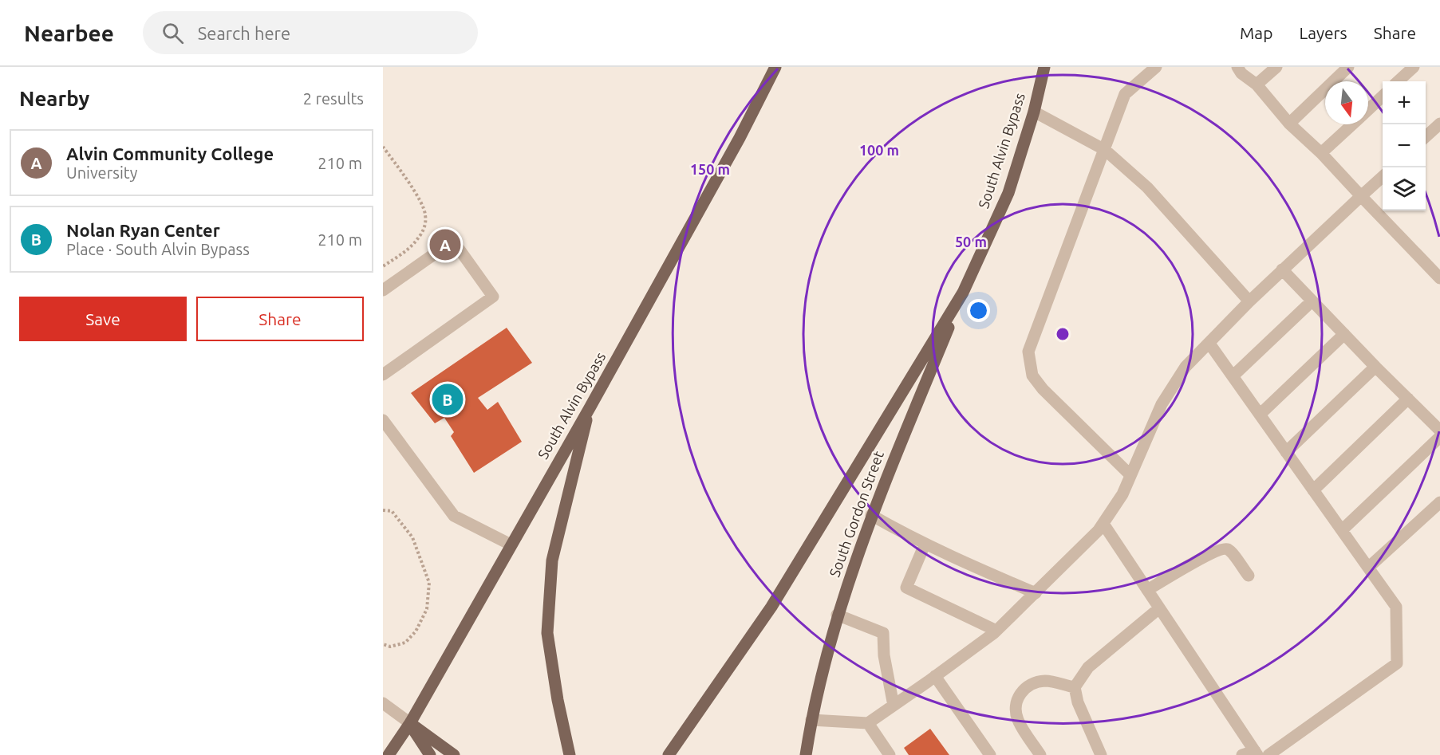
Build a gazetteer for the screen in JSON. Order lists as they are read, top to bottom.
{
  "streets": {
    "main road": ["South Alvin Bypass", "South Gordon Street"]
  },
  "crossings": [
    ["South Alvin Bypass", "South Gordon Street"]
  ],
  "north": "bottom",
  "page": {
    "header": "Nearbee",
    "search": "Search here",
    "nav": ["Map", "Layers", "Share"],
    "heading": ["Nearby", "2 results"],
    "map_buttons": ["+", "−"],
    "list": [
      {
        "mark": "A",
        "name": "Alvin Community College",
        "note": "University",
        "value": "210 m"
      },
      {
        "mark": "B",
        "name": "Nolan Ryan Center",
        "note": "Place · South Alvin Bypass",
        "value": "210 m"
      }
    ],
    "pins": ["A", "B"],
    "buttons": ["Save", "Share"]
  },
  "rings": ["100 m", "150 m", "50 m"]
}
